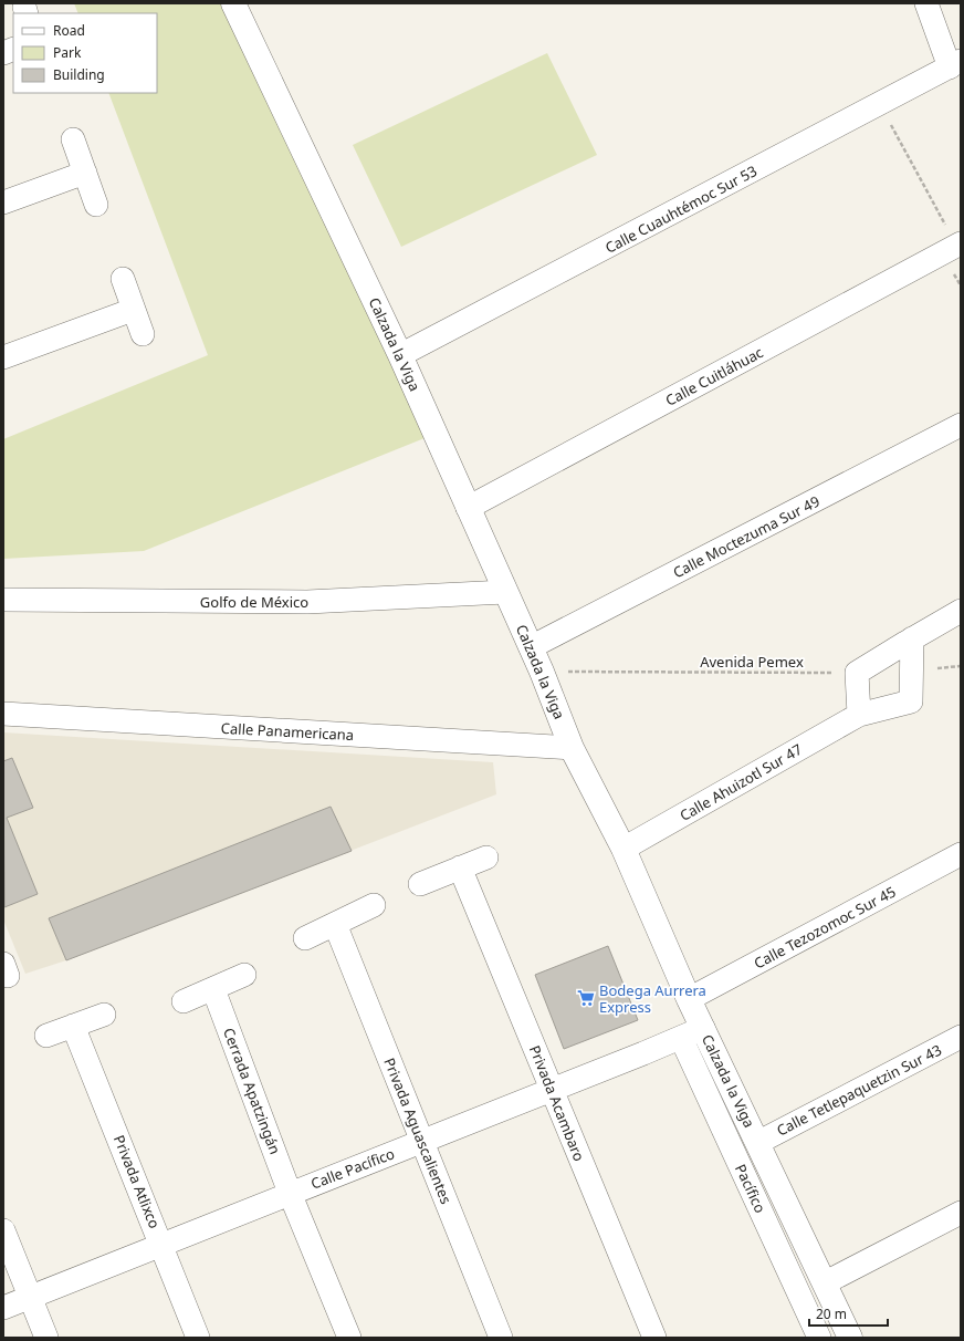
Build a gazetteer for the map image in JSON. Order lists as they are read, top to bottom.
{
  "streets": {
    "main road": ["Calzada la Viga"],
    "street": [
      "Calle Cuauhtémoc Sur 53",
      "Calle Cuitláhuac",
      "Calle Moctezuma Sur 49",
      "Golfo de México",
      "Calle Panamericana",
      "Calle Ahuizotl Sur 47",
      "Calle Tezozomoc Sur 45",
      "Calle Tetlepaquetzin Sur 43",
      "Cerrada Apatzingán",
      "Privada Acambaro",
      "Privada Aguascalientes",
      "Calle Pacífico",
      "Privada Atlixco",
      "Pacífico"
    ],
    "path": ["Avenida Pemex"]
  },
  "crossings": [
    ["Calle Cuauhtémoc Sur 53", "Calzada la Viga"],
    ["Calzada la Viga", "Calle Cuitláhuac"],
    ["Calzada la Viga", "Calle Moctezuma Sur 49"],
    ["Calzada la Viga", "Golfo de México"],
    ["Calzada la Viga", "Avenida Pemex"],
    ["Calzada la Viga", "Calle Panamericana"],
    ["Calzada la Viga", "Calle Ahuizotl Sur 47"],
    ["Calzada la Viga", "Calle Tezozomoc Sur 45"],
    ["Calzada la Viga", "Calle Tetlepaquetzin Sur 43"],
    ["Calzada la Viga", "Calle Pacífico"],
    ["Cerrada Apatzingán", "Calle Pacífico"],
    ["Privada Acambaro", "Calle Pacífico"],
    ["Privada Aguascalientes", "Calle Pacífico"],
    ["Calle Pacífico", "Privada Atlixco"],
    ["Calle Pacífico", "Pacífico"]
  ],
  "places": {
    "supermarket": ["Bodega Aurrera Express"]
  },
  "legend": ["Road", "Park", "Building"],
  "scale_bar": "20 m"
}
